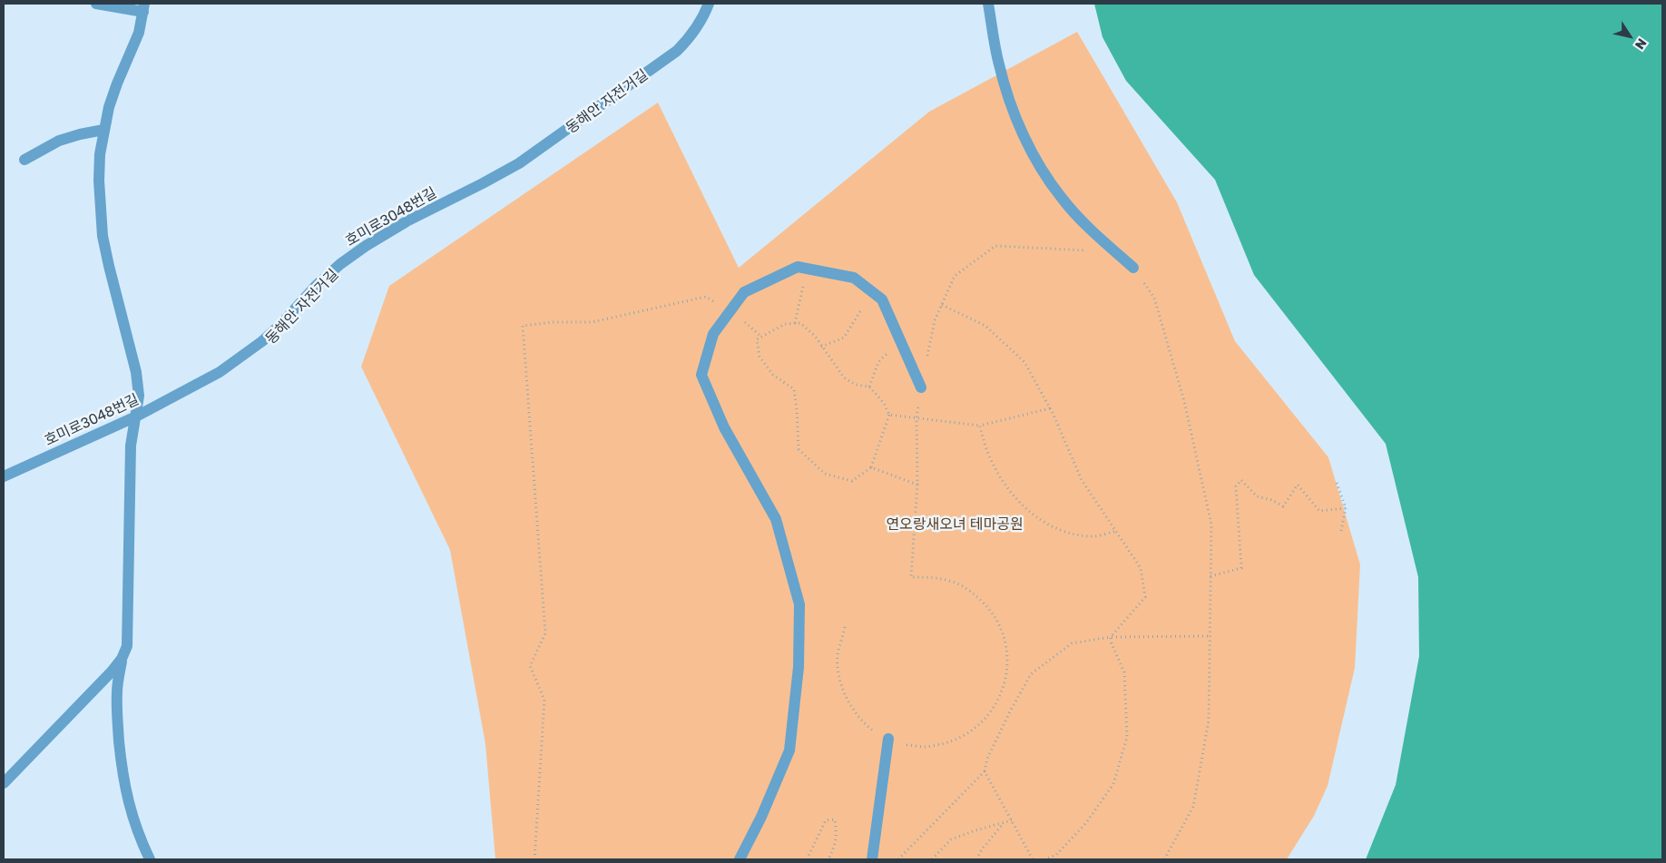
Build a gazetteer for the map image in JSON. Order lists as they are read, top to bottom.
{
  "streets": {
    "street": ["호미로3048번길"]
  },
  "parks": ["연오랑새오녀 테마공원"],
  "north": "bottom right"
}
